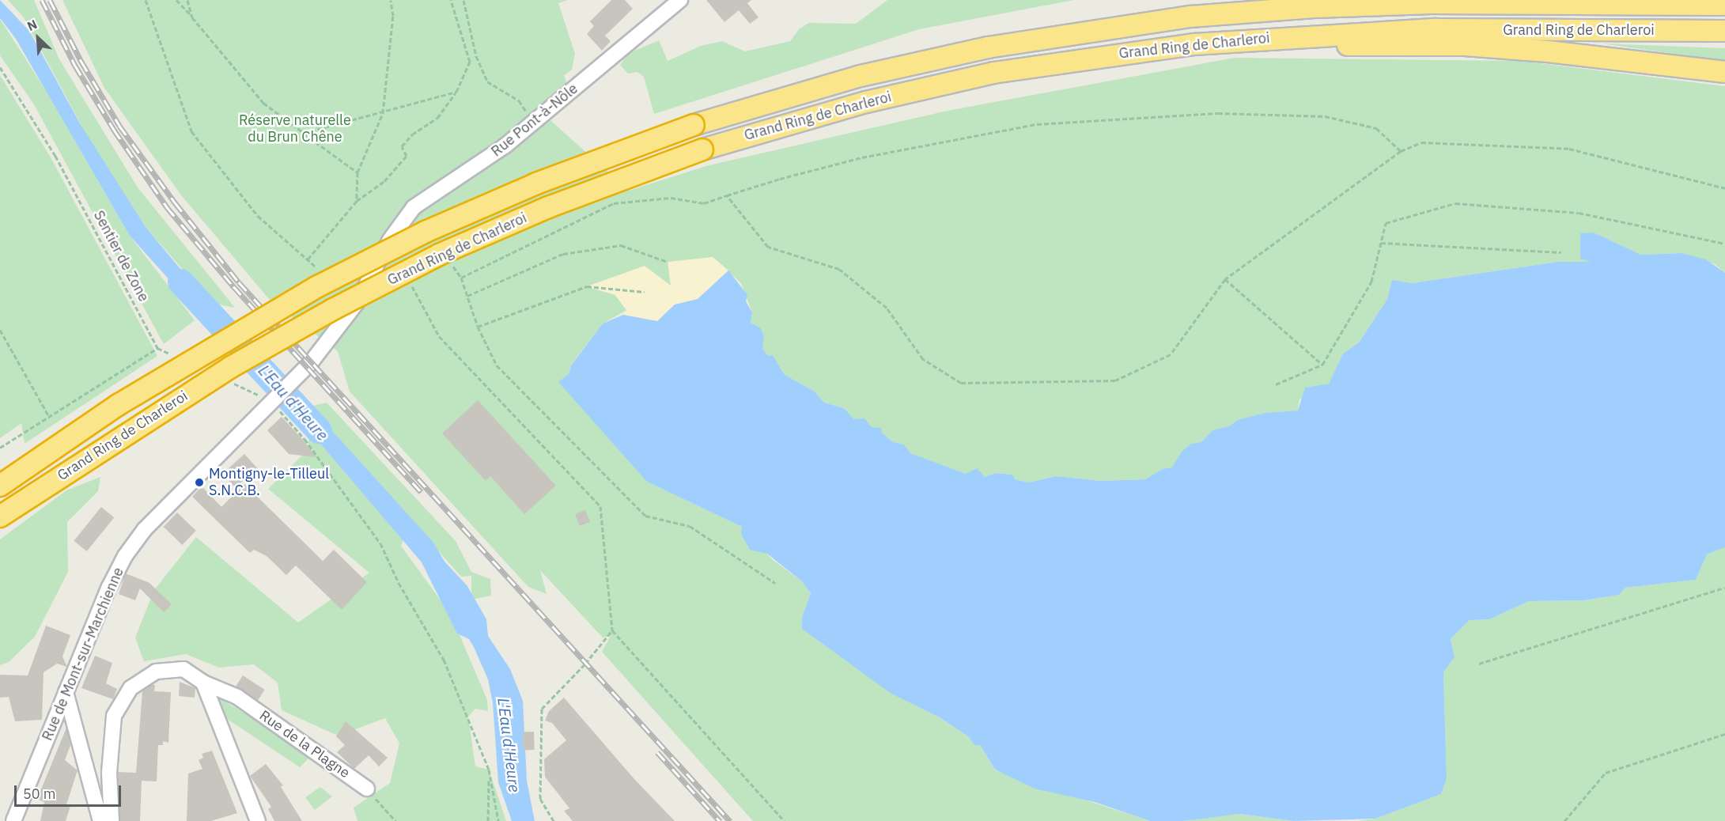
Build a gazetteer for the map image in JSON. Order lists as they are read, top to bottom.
{
  "streets": {
    "highway": ["Grand Ring de Charleroi"],
    "street": ["Rue Pont-à-Nôle", "Rue de Mont-sur-Marchienne", "Rue de la Plagne"],
    "path": ["Sentier de Zone"]
  },
  "crossings": [
    ["Rue Pont-à-Nôle", "Rue de Mont-sur-Marchienne"]
  ],
  "water": ["L'Eau d'Heure"],
  "parks": ["Réserve naturelle du Brun Chêne"],
  "places": ["Montigny-le-Tilleul S.N.C.B."],
  "scale_bar": "50 m",
  "north": "top left"
}
